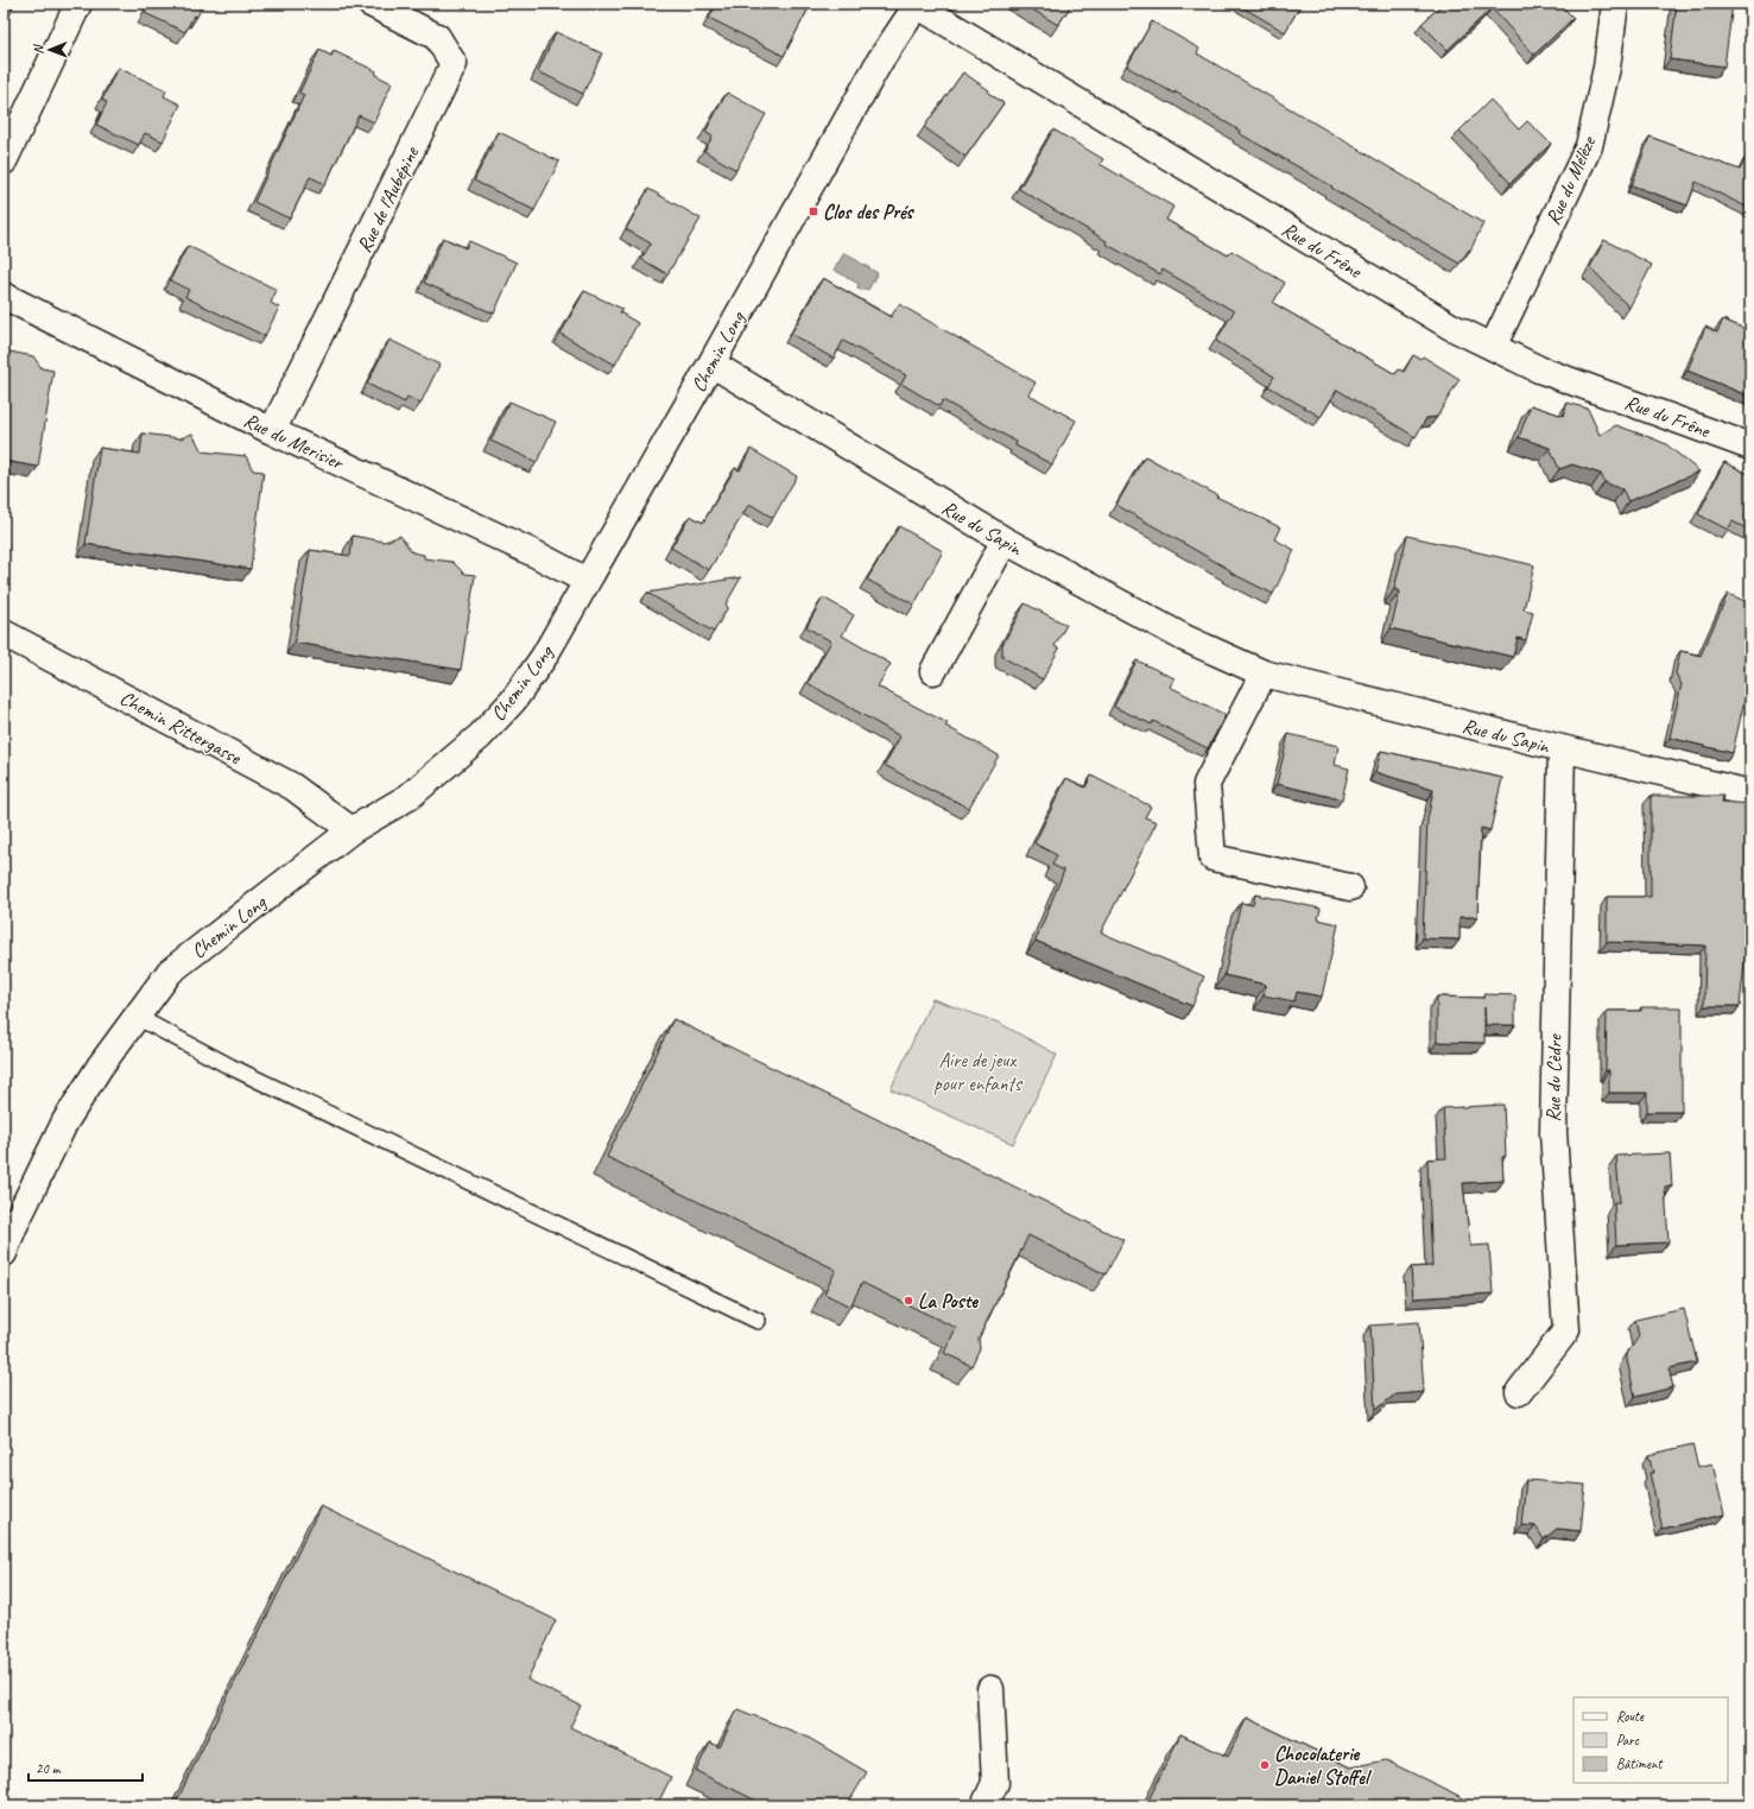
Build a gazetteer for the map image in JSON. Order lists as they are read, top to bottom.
{
  "streets": {
    "street": [
      "Rue du Mélèze",
      "Rue de l'Aubépine",
      "Rue du Frêne",
      "Chemin Long",
      "Rue du Merisier",
      "Rue du Sapin",
      "Chemin Rittergasse",
      "Rue du Cèdre"
    ]
  },
  "crossings": [
    ["Rue du Mélèze", "Rue du Frêne"],
    ["Rue de l'Aubépine", "Rue du Merisier"],
    ["Rue du Frêne", "Chemin Long"],
    ["Chemin Long", "Rue du Merisier"],
    ["Chemin Long", "Rue du Sapin"],
    ["Chemin Long", "Chemin Rittergasse"],
    ["Rue du Sapin", "Rue du Cèdre"]
  ],
  "parks": ["Aire de jeux pour enfants"],
  "places": {
    "transit": ["Clos des Prés"],
    "other": ["La Poste", "Chocolaterie Daniel Stoffel"]
  },
  "legend": ["Route", "Parc", "Bâtiment"],
  "scale_bar": "20 m",
  "north": "left"
}
